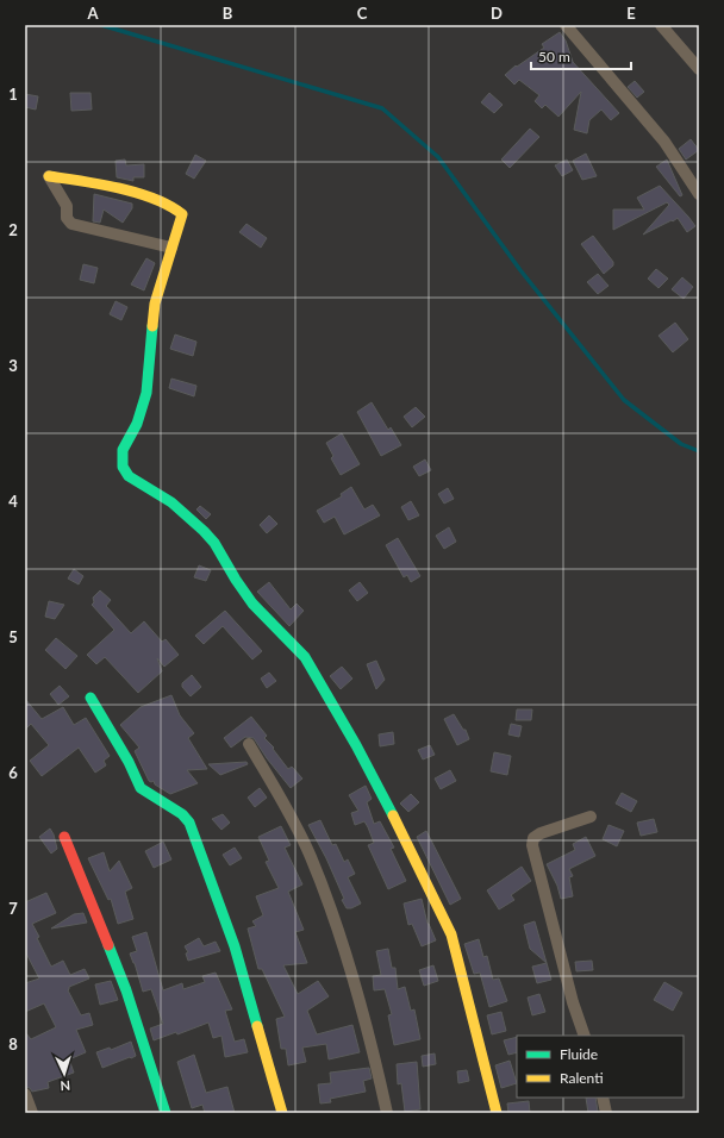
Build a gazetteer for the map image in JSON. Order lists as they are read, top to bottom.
{
  "legend": ["Fluide", "Ralenti"],
  "scale_bar": "50 m",
  "north": "bottom",
  "grid": {
    "columns": [
      "A",
      "B",
      "C",
      "D",
      "E"
    ],
    "rows": [
      "1",
      "2",
      "3",
      "4",
      "5",
      "6",
      "7",
      "8"
    ]
  }
}
